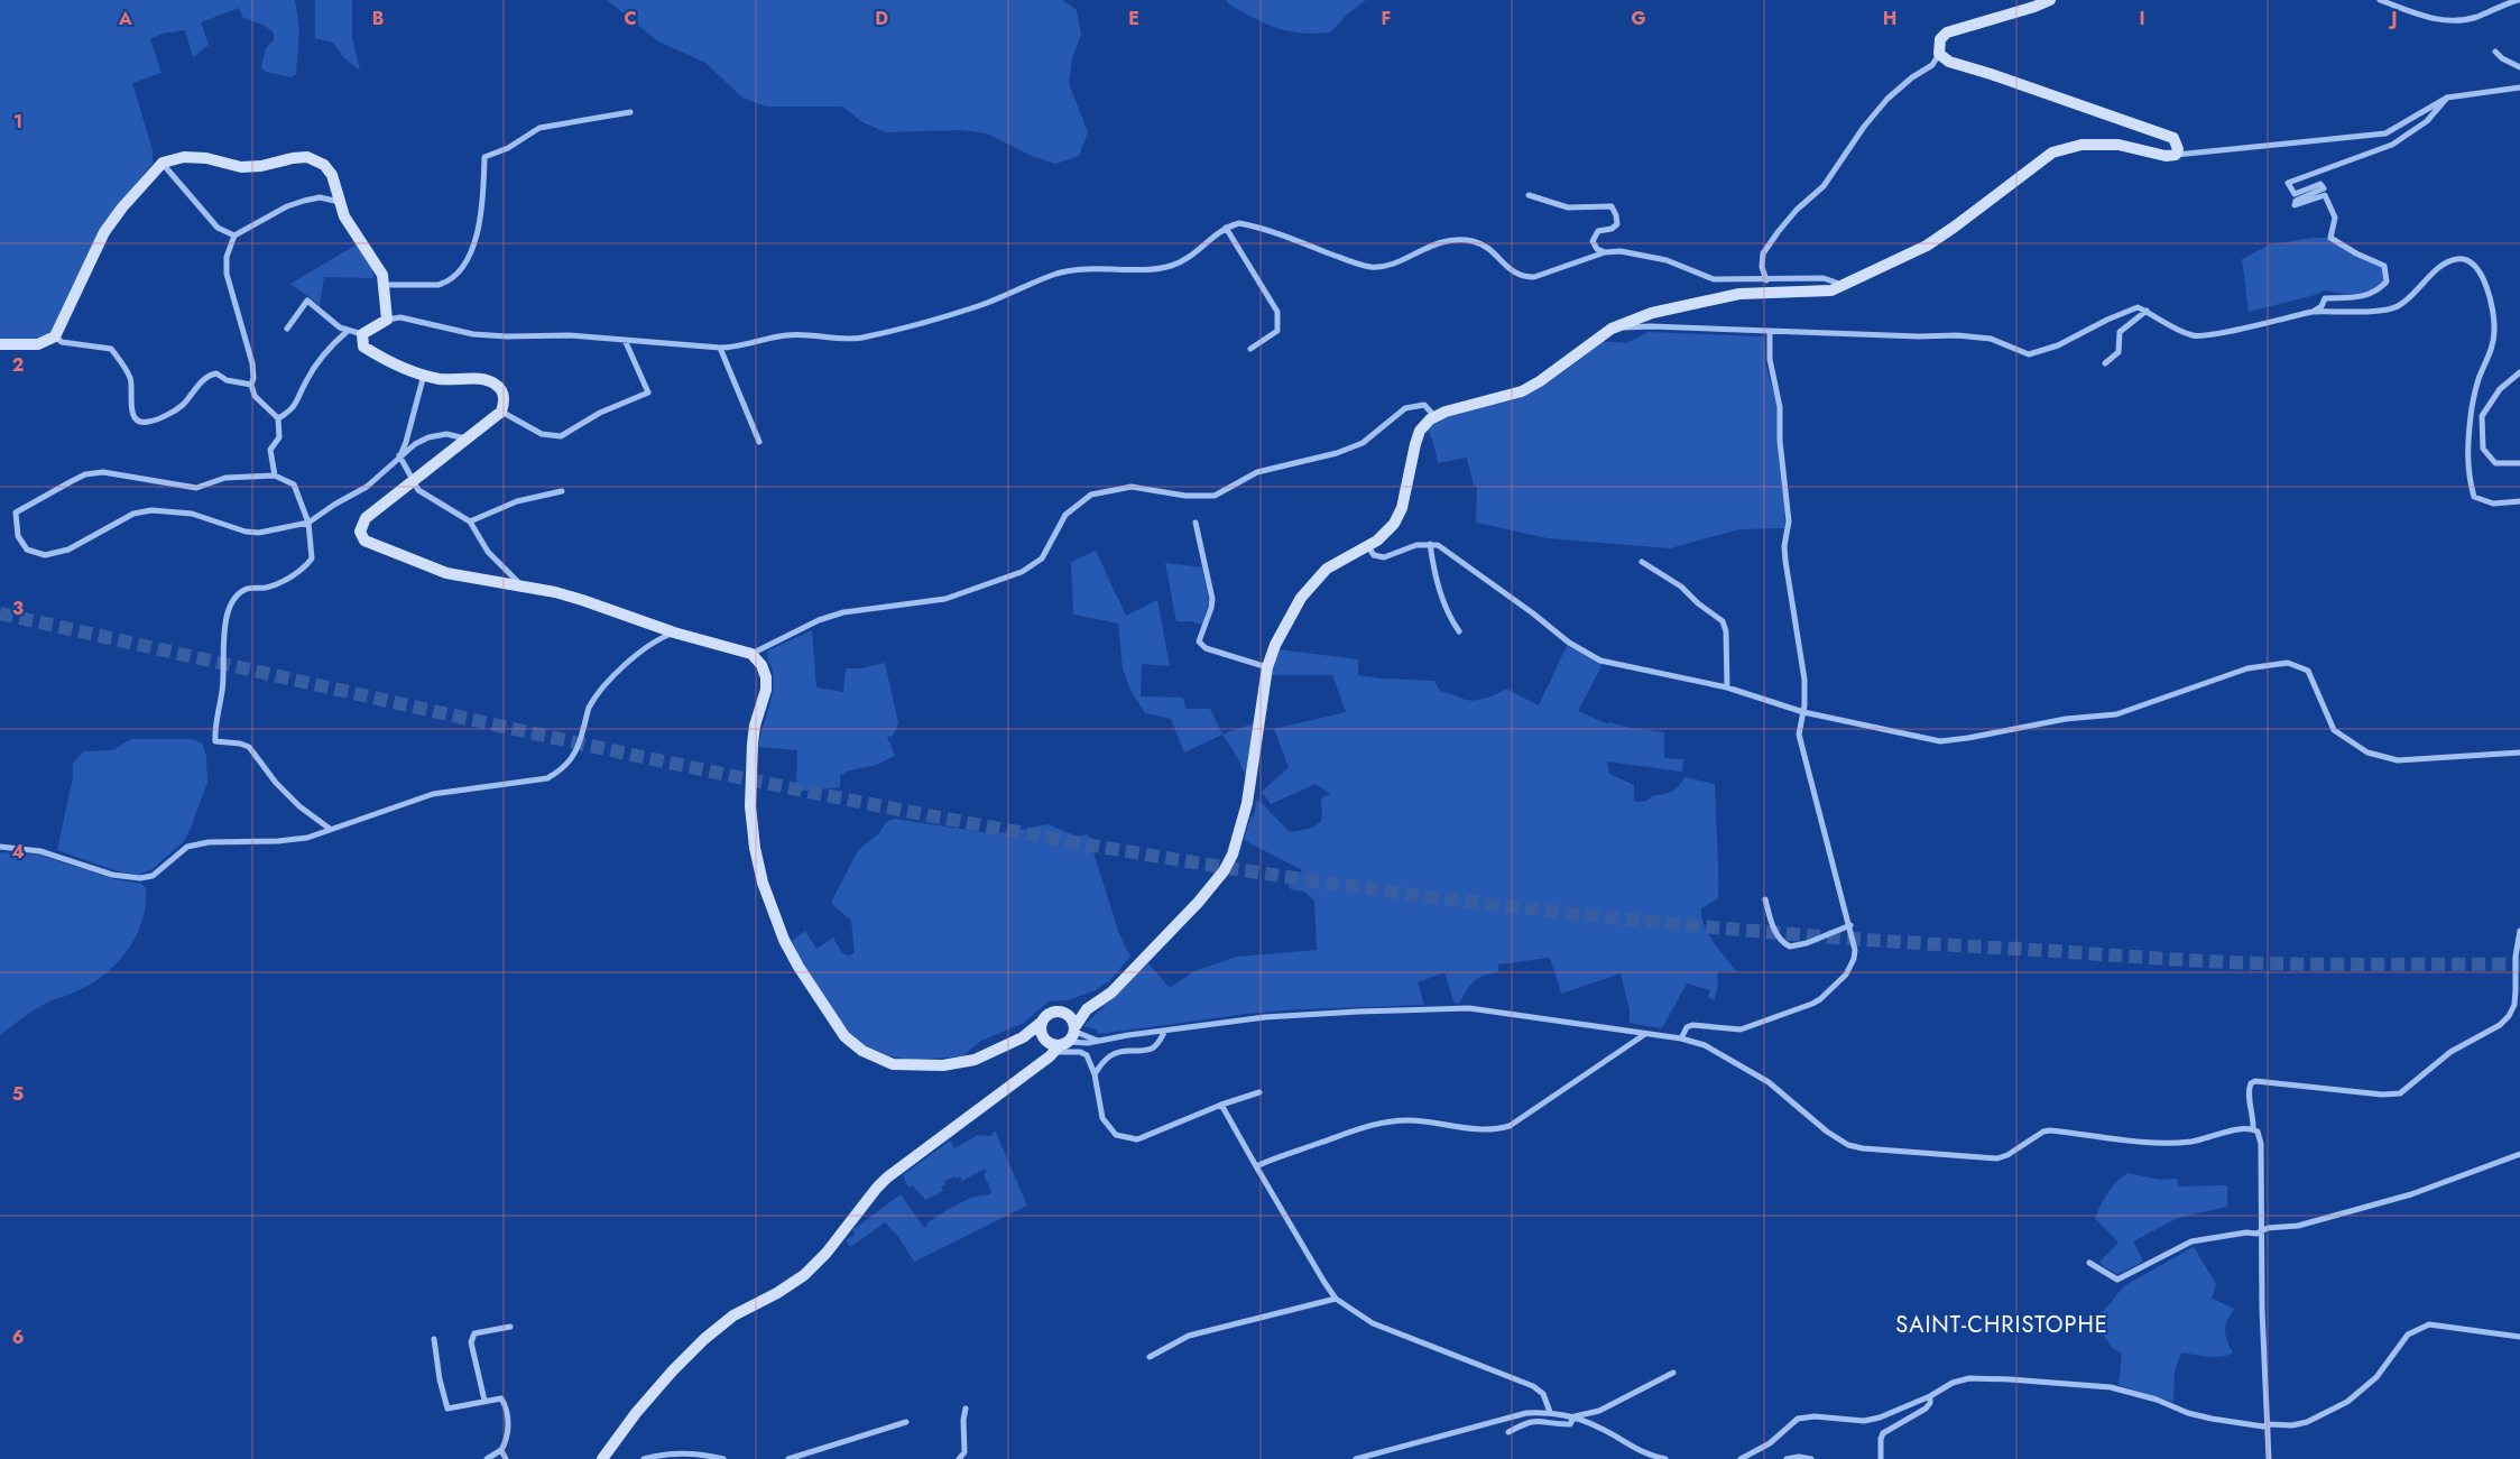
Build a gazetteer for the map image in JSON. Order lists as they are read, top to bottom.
{
  "districts": ["SAINT-CHRISTOPHE"],
  "grid": {
    "columns": [
      "A",
      "B",
      "C",
      "D",
      "E",
      "F",
      "G",
      "H",
      "I",
      "J"
    ],
    "rows": [
      "1",
      "2",
      "3",
      "4",
      "5",
      "6"
    ]
  }
}
